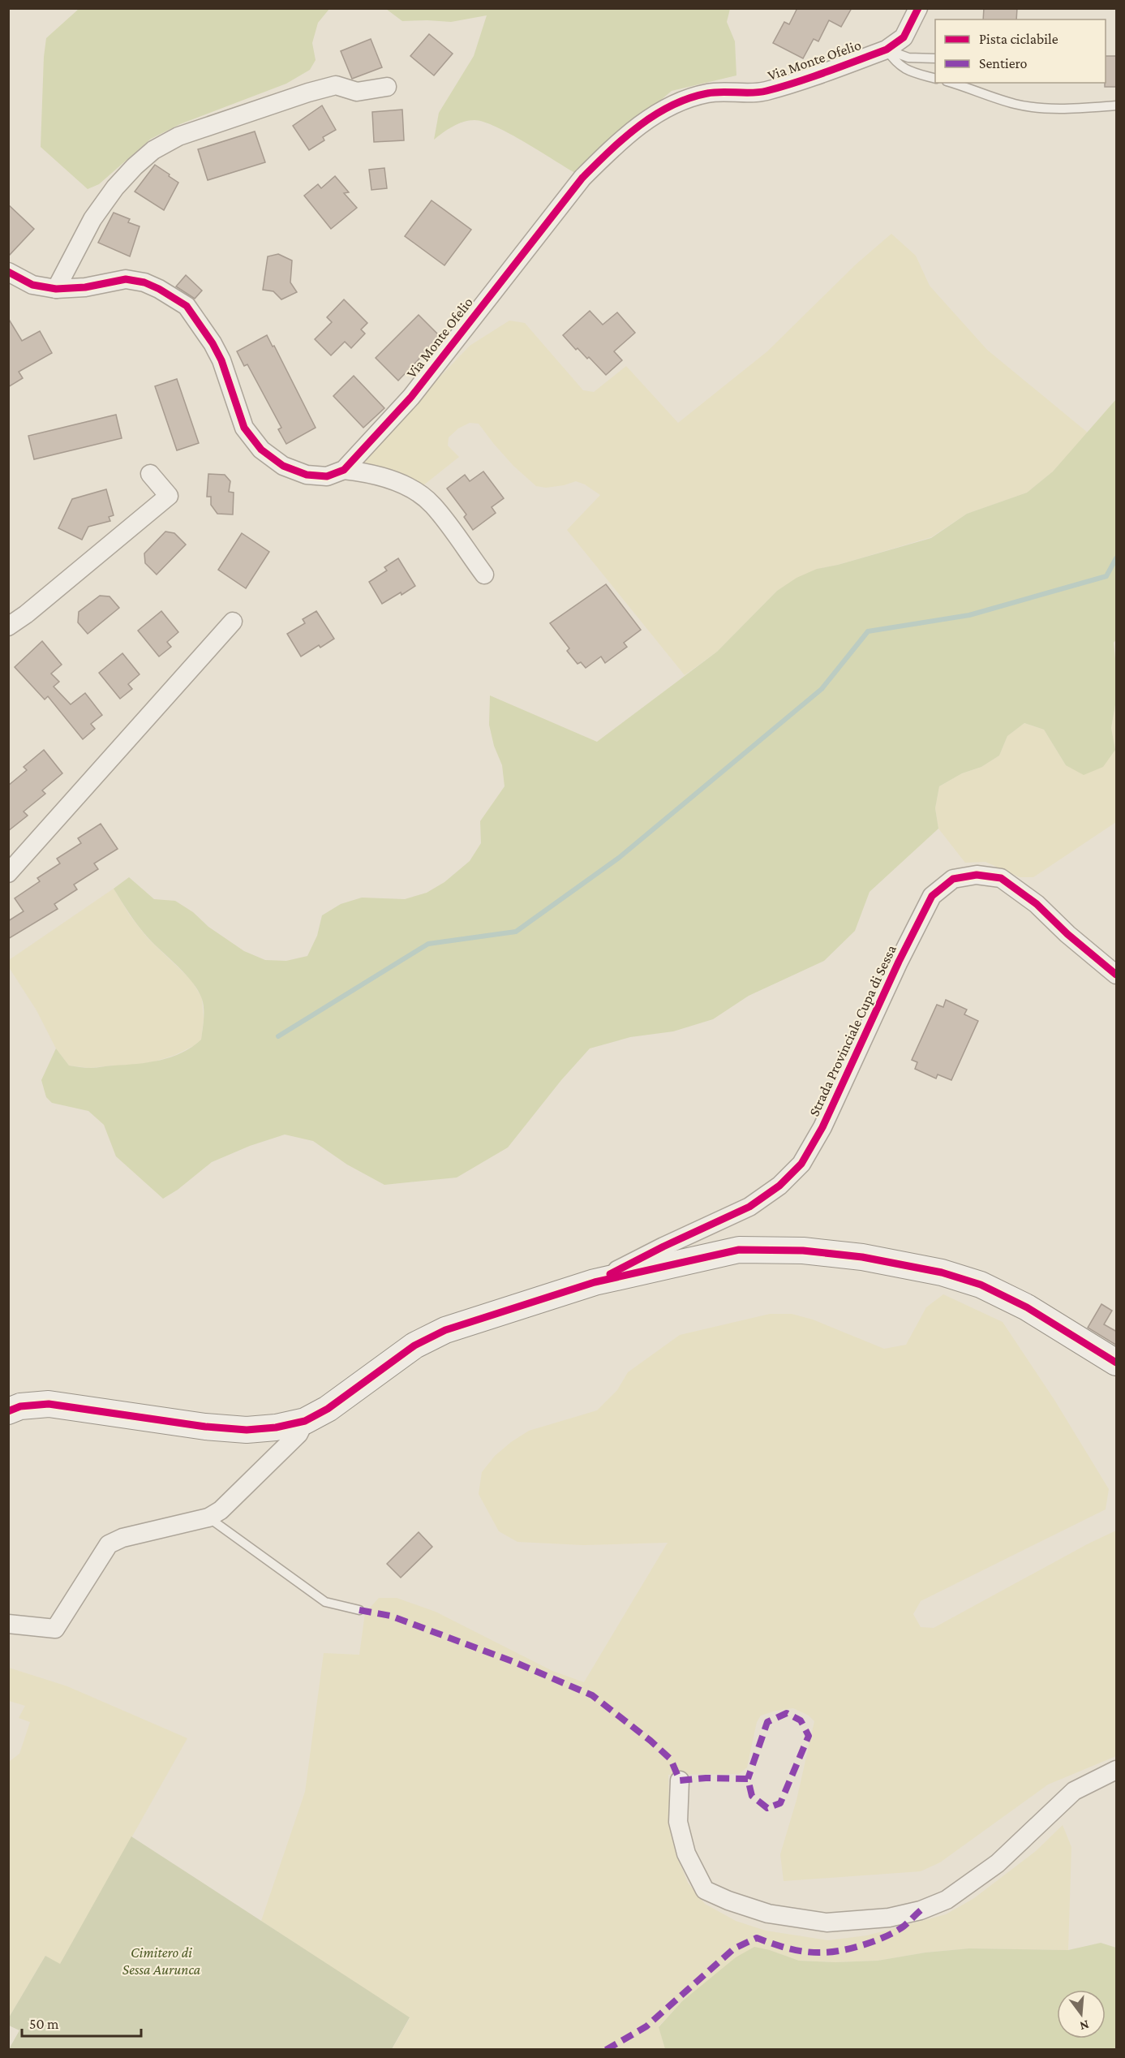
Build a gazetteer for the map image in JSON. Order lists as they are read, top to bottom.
{
  "streets": {
    "street": ["Via Monte Ofelio", "Strada Provinciale Cupa di Sessa"]
  },
  "parks": ["Cimitero di Sessa Aurunca"],
  "legend": ["Pista ciclabile", "Sentiero"],
  "scale_bar": "50 m",
  "north": "bottom"
}
